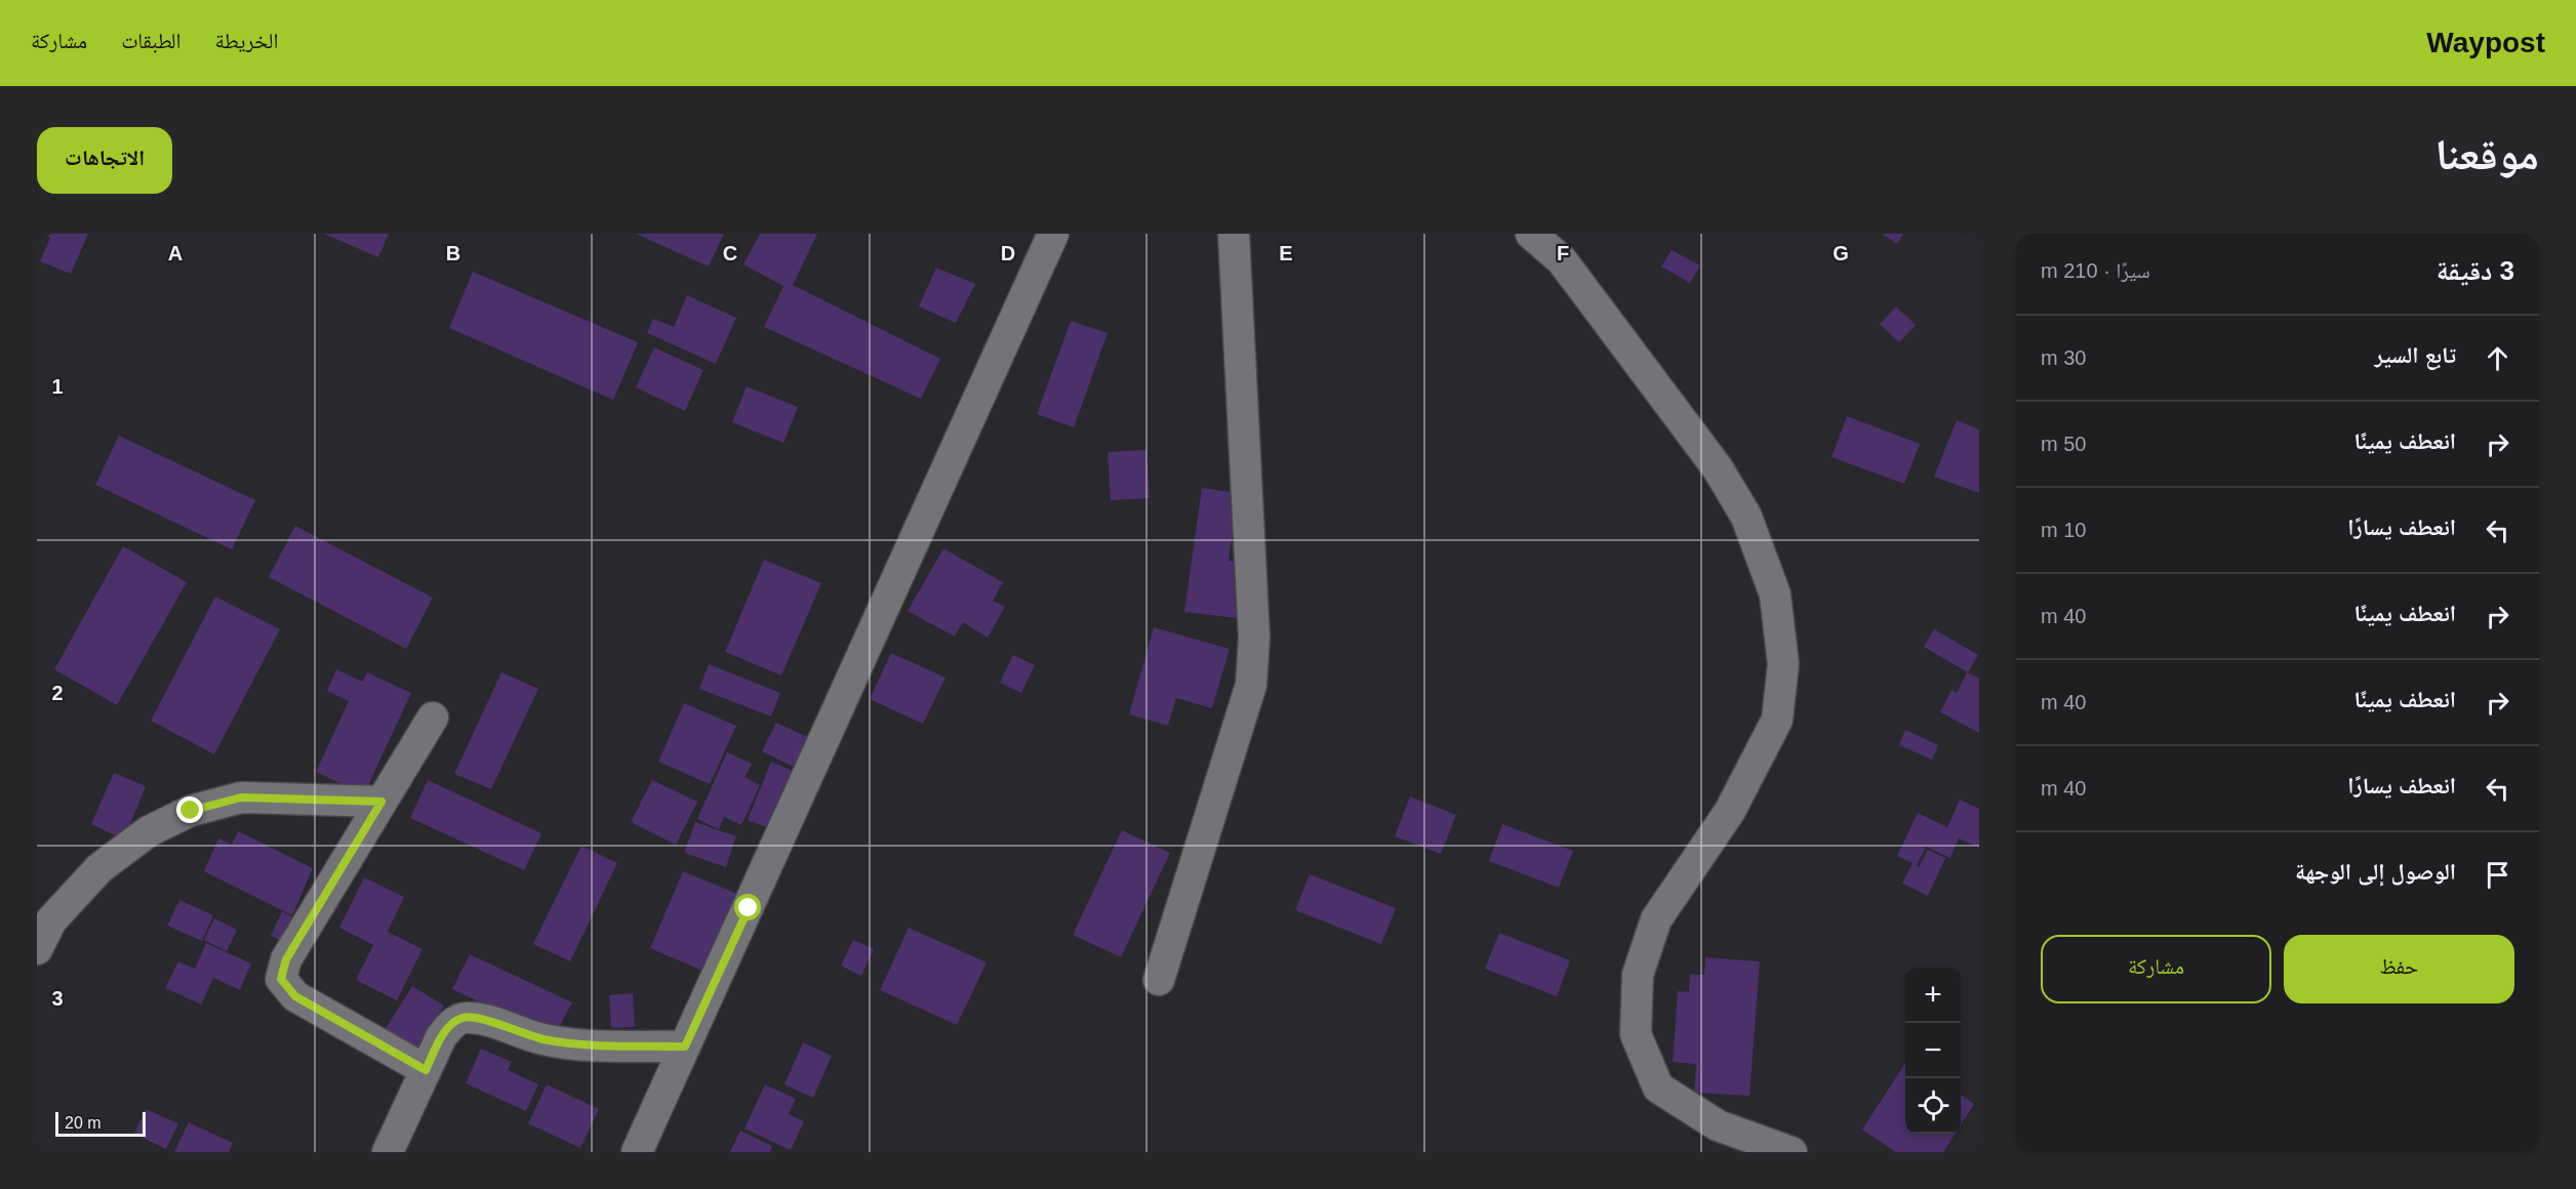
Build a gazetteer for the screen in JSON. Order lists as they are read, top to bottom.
{
  "scale_bar": "20 m",
  "page": {
    "header": "Waypost",
    "nav": ["الخريطة", "الطبقات", "مشاركة"],
    "title": "موقعنا",
    "buttons": [
      "الاتجاهات",
      ["حفظ", "مشاركة"]
    ],
    "heading": ["3 دقيقة", "سيرًا · 210 m"],
    "list": [
      ["تابع السير", "30 m"],
      ["انعطف يمينًا", "50 m"],
      ["انعطف يسارًا", "10 m"],
      ["انعطف يمينًا", "40 m"],
      ["انعطف يمينًا", "40 m"],
      ["انعطف يسارًا", "40 m"],
      "الوصول إلى الوجهة"
    ],
    "map_buttons": ["+", "−"],
    "scale": "20 m"
  },
  "grid": {
    "columns": [
      "A",
      "B",
      "C",
      "D",
      "E",
      "F",
      "G"
    ],
    "rows": ["1", "2", "3"]
  }
}
